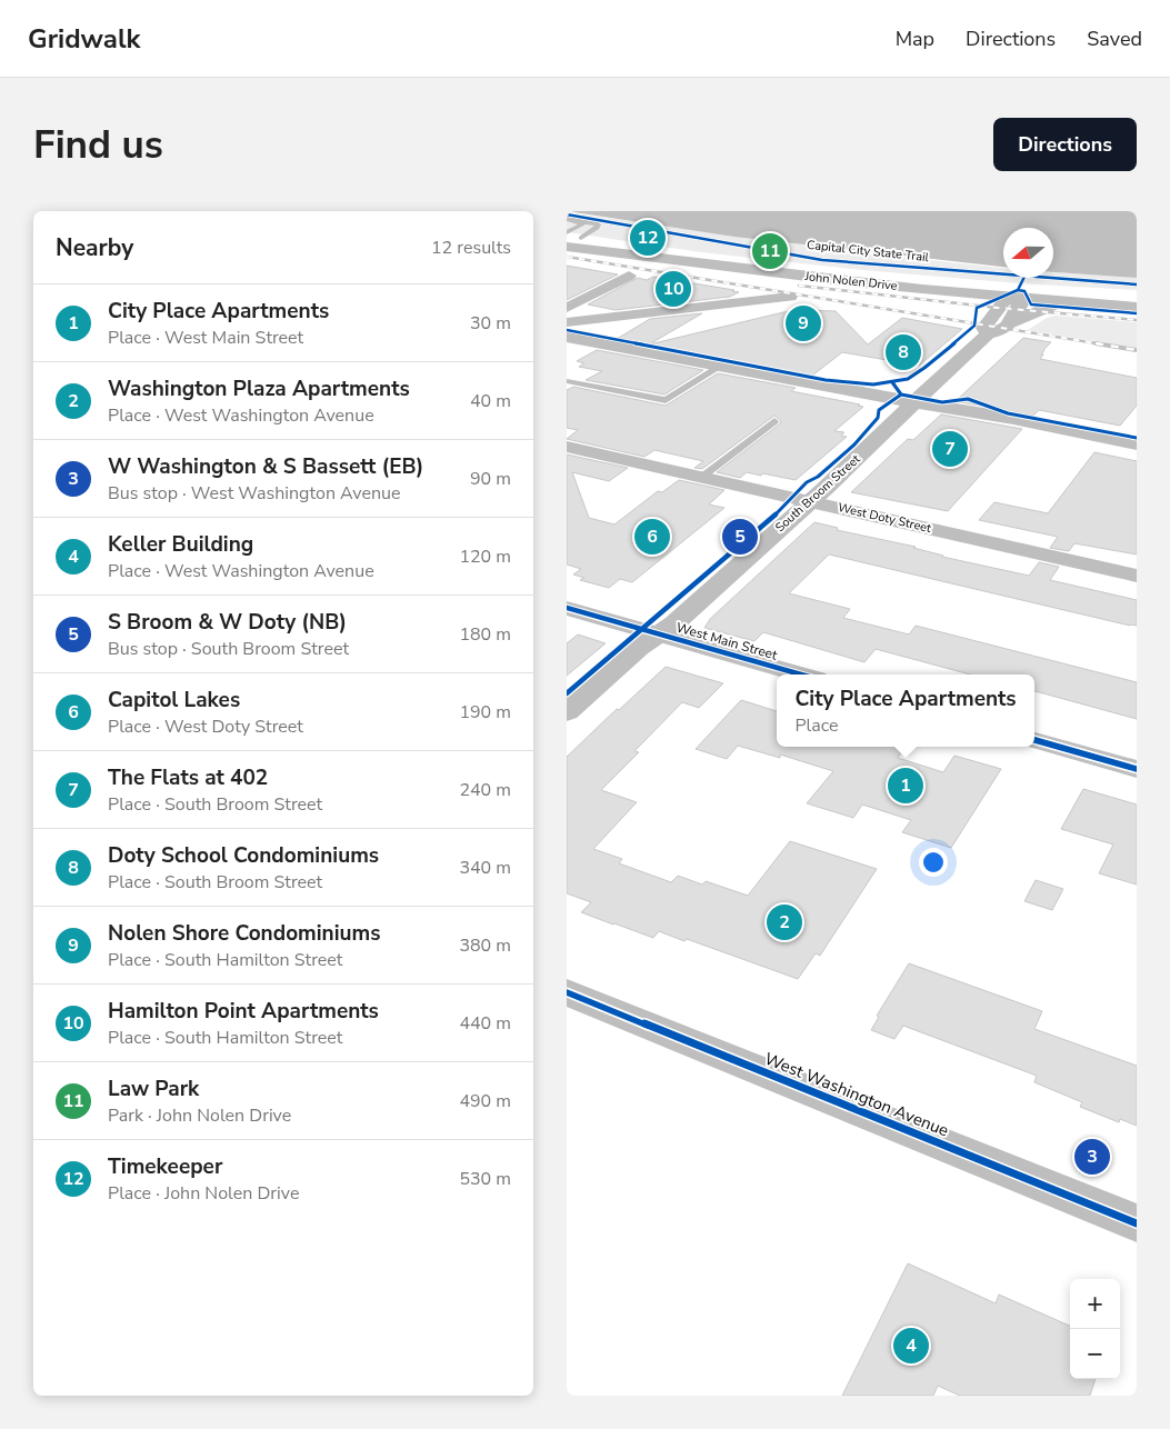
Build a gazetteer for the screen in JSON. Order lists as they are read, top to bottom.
{
  "streets": {
    "street": [
      "John Nolen Drive",
      "South Broom Street",
      "West Doty Street",
      "West Main Street",
      "West Washington Avenue"
    ],
    "cycle path": ["Capital City State Trail"]
  },
  "crossings": [
    ["John Nolen Drive", "South Broom Street"],
    ["South Broom Street", "West Doty Street"],
    ["South Broom Street", "West Main Street"]
  ],
  "north": "left",
  "page": {
    "header": "Gridwalk",
    "nav": ["Map", "Directions", "Saved"],
    "buttons": "Directions",
    "title": "Find us",
    "heading": ["Nearby", "12 results"],
    "pins": [
      "12",
      "11",
      "10",
      "9",
      "8",
      "7",
      "5",
      "6",
      "1",
      "2",
      "3",
      "4"
    ],
    "list": [
      {
        "mark": "1",
        "name": "City Place Apartments",
        "note": "Place · West Main Street",
        "value": "30 m"
      },
      {
        "mark": "2",
        "name": "Washington Plaza Apartments",
        "note": "Place · West Washington Avenue",
        "value": "40 m"
      },
      {
        "mark": "3",
        "name": "W Washington & S Bassett (EB)",
        "note": "Bus stop · West Washington Avenue",
        "value": "90 m"
      },
      {
        "mark": "4",
        "name": "Keller Building",
        "note": "Place · West Washington Avenue",
        "value": "120 m"
      },
      {
        "mark": "5",
        "name": "S Broom & W Doty (NB)",
        "note": "Bus stop · South Broom Street",
        "value": "180 m"
      },
      {
        "mark": "6",
        "name": "Capitol Lakes",
        "note": "Place · West Doty Street",
        "value": "190 m"
      },
      {
        "mark": "7",
        "name": "The Flats at 402",
        "note": "Place · South Broom Street",
        "value": "240 m"
      },
      {
        "mark": "8",
        "name": "Doty School Condominiums",
        "note": "Place · South Broom Street",
        "value": "340 m"
      },
      {
        "mark": "9",
        "name": "Nolen Shore Condominiums",
        "note": "Place · South Hamilton Street",
        "value": "380 m"
      },
      {
        "mark": "10",
        "name": "Hamilton Point Apartments",
        "note": "Place · South Hamilton Street",
        "value": "440 m"
      },
      {
        "mark": "11",
        "name": "Law Park",
        "note": "Park · John Nolen Drive",
        "value": "490 m"
      },
      {
        "mark": "12",
        "name": "Timekeeper",
        "note": "Place · John Nolen Drive",
        "value": "530 m"
      }
    ],
    "popup": ["City Place Apartments", "Place"],
    "map_buttons": ["+", "−"]
  }
}
